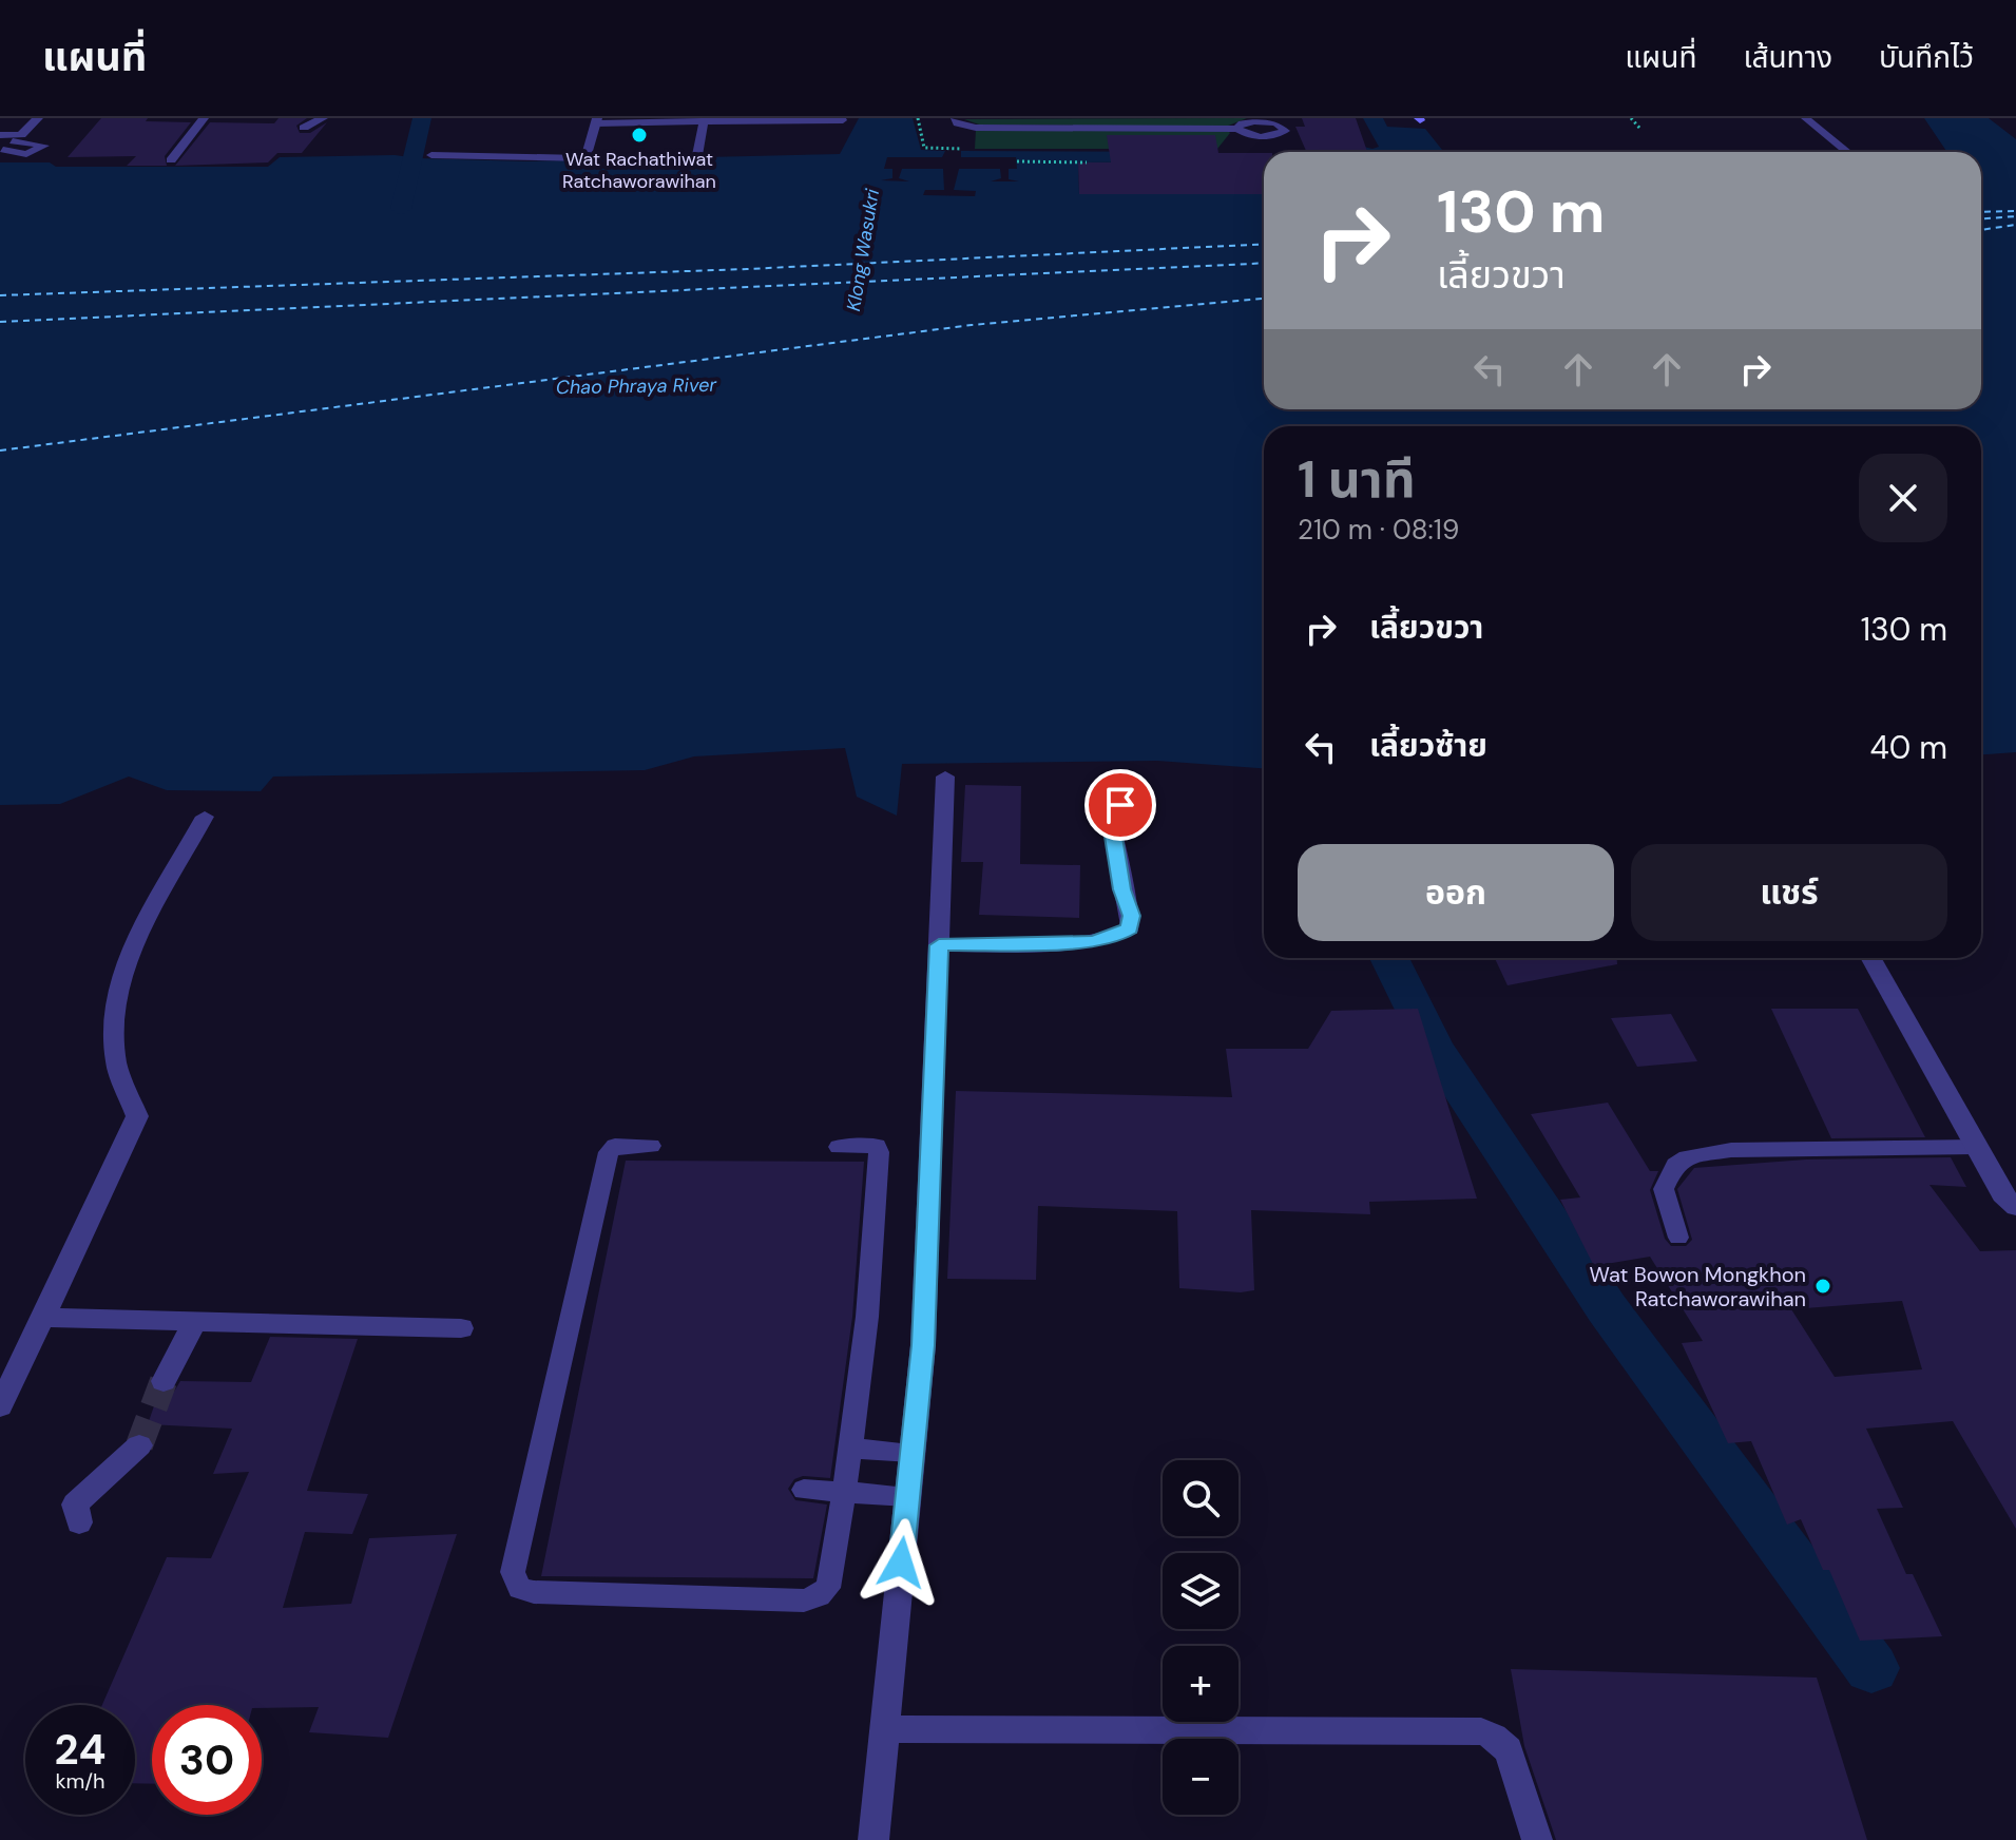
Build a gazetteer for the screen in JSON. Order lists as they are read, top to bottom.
{
  "water": ["Klong Wasukri", "Chao Phraya River"],
  "places": ["Wat Rachathiwat Ratchaworawihan", "Wat Bowon Mongkhon Ratchaworawihan"],
  "page": {
    "header": "แผนที่",
    "nav": ["แผนที่", "เส้นทาง", "บันทึกไว้"],
    "turn": ["130 m", "เลี้ยวขวา"],
    "heading": ["1 นาที", "210 m · 08:19"],
    "list": [
      {
        "name": "เลี้ยวขวา",
        "value": "130 m"
      },
      {
        "name": "เลี้ยวซ้าย",
        "value": "40 m"
      }
    ],
    "buttons": ["ออก", "แชร์"],
    "map_buttons": ["+", "−"],
    "speed": "24 km/h",
    "limit": "30"
  }
}
